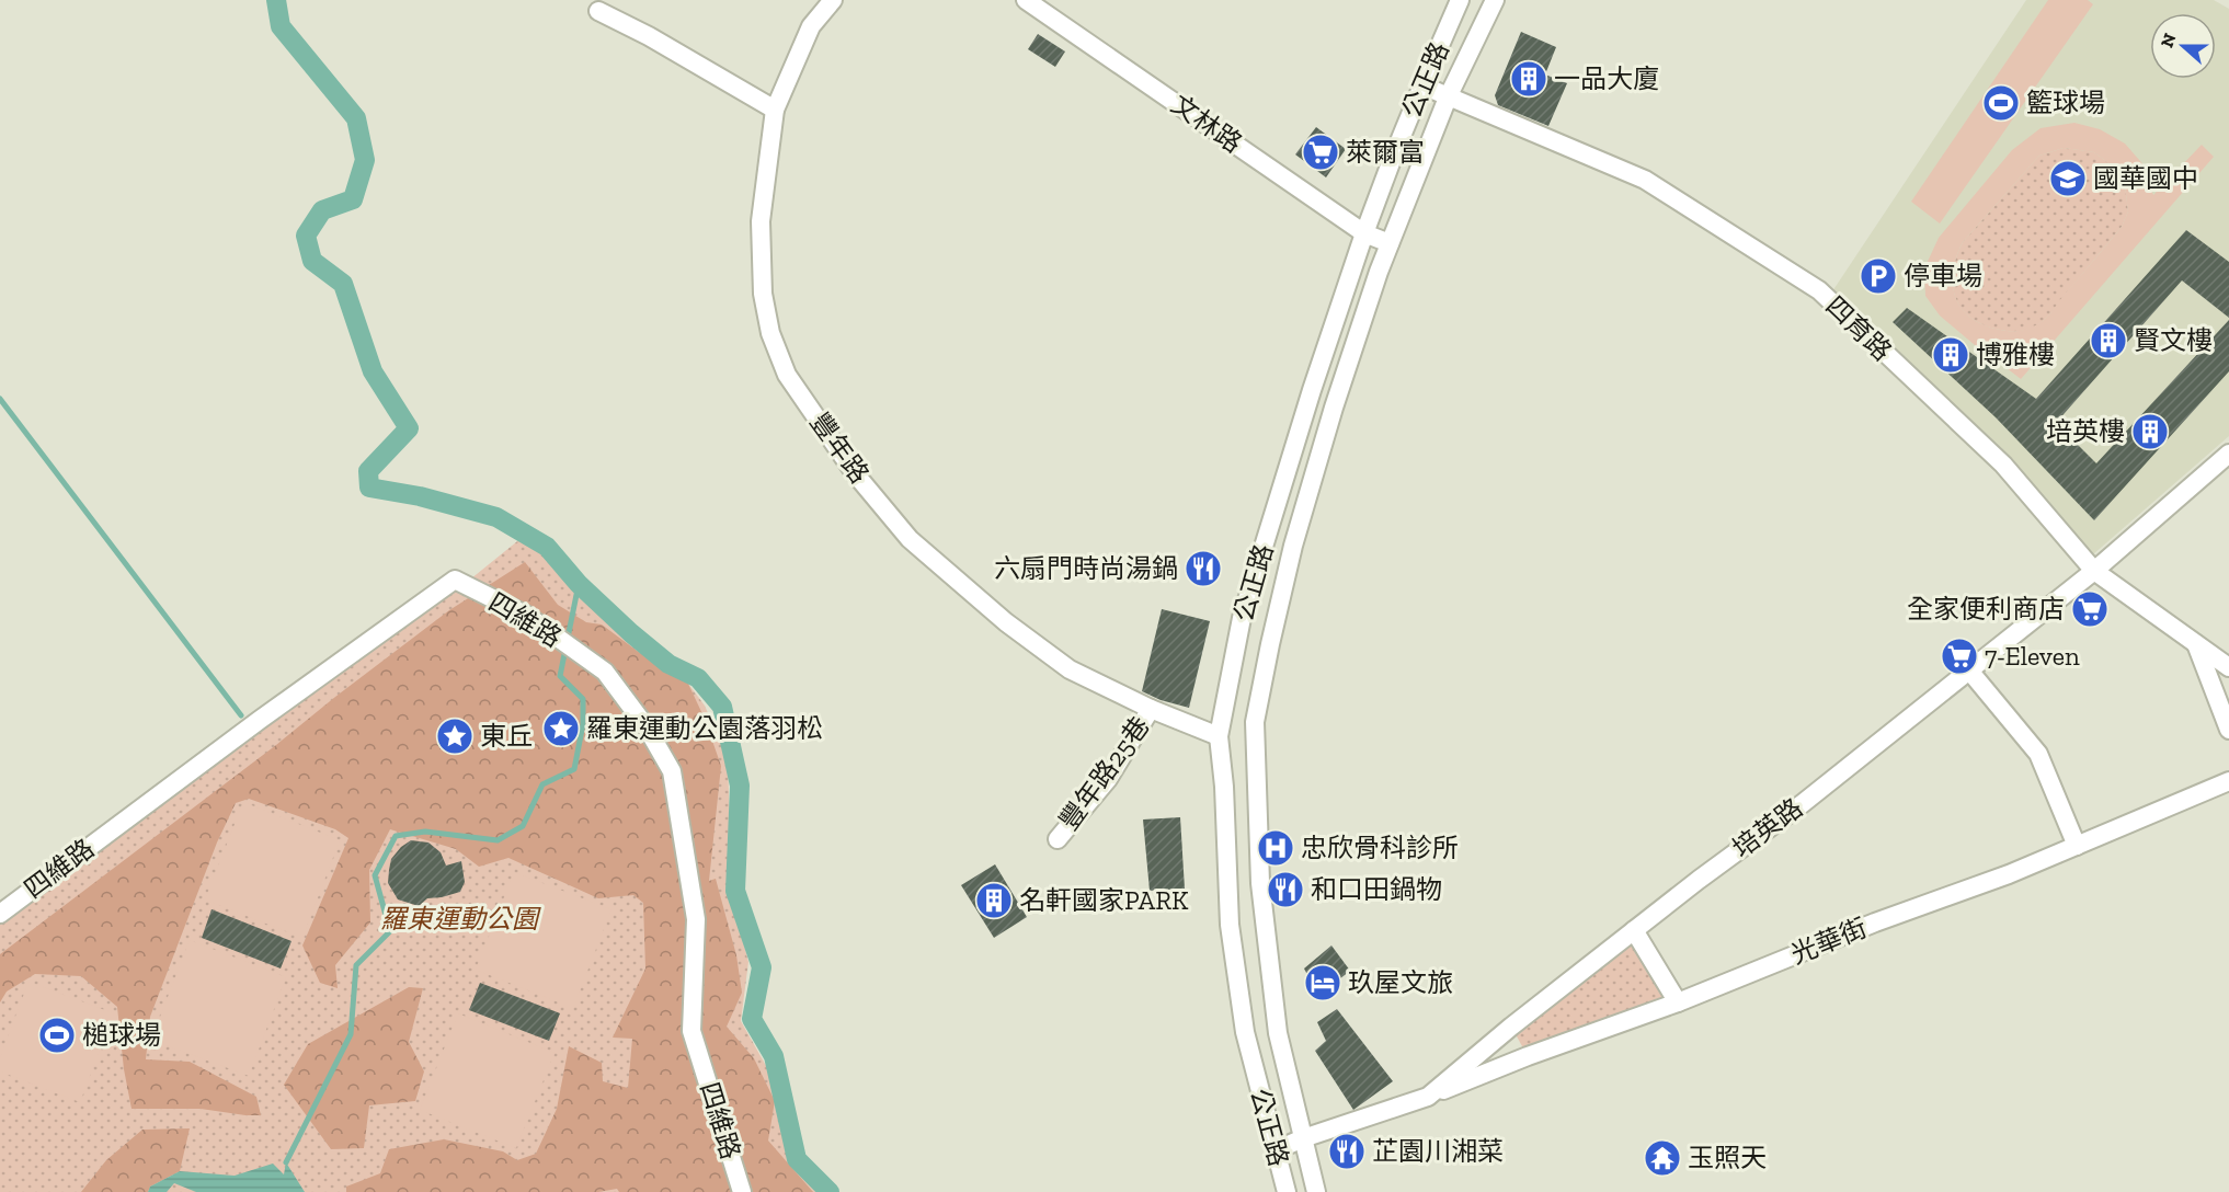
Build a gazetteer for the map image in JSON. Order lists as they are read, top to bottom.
{
  "streets": {
    "street": [
      "公正路",
      "文林路",
      "四育路",
      "豐年路",
      "四維路",
      "豐年路25巷",
      "培英路",
      "光華街"
    ]
  },
  "crossings": [
    ["公正路", "文林路"],
    ["公正路", "四育路"],
    ["公正路", "豐年路"],
    ["公正路", "培英路"],
    ["四育路", "培英路"],
    ["豐年路", "豐年路25巷"],
    ["培英路", "光華街"]
  ],
  "parks": ["羅東運動公園"],
  "places": {
    "building": [
      "一品大廈",
      "賢文樓",
      "博雅樓",
      "培英樓",
      "名軒國家PARK"
    ],
    "sports": ["籃球場", "槌球場"],
    "supermarket": ["萊爾富", "全家便利商店", "7-Eleven"],
    "school or university": ["國華國中"],
    "parking": ["停車場"],
    "restaurant": ["六扇門時尚湯鍋", "和口田鍋物", "芷園川湘菜"],
    "place": ["羅東運動公園落羽松", "東丘"],
    "hospital": ["忠欣骨科診所"],
    "hotel": ["玖屋文旅"],
    "temple": ["玉照天"]
  },
  "north": "left"
}
